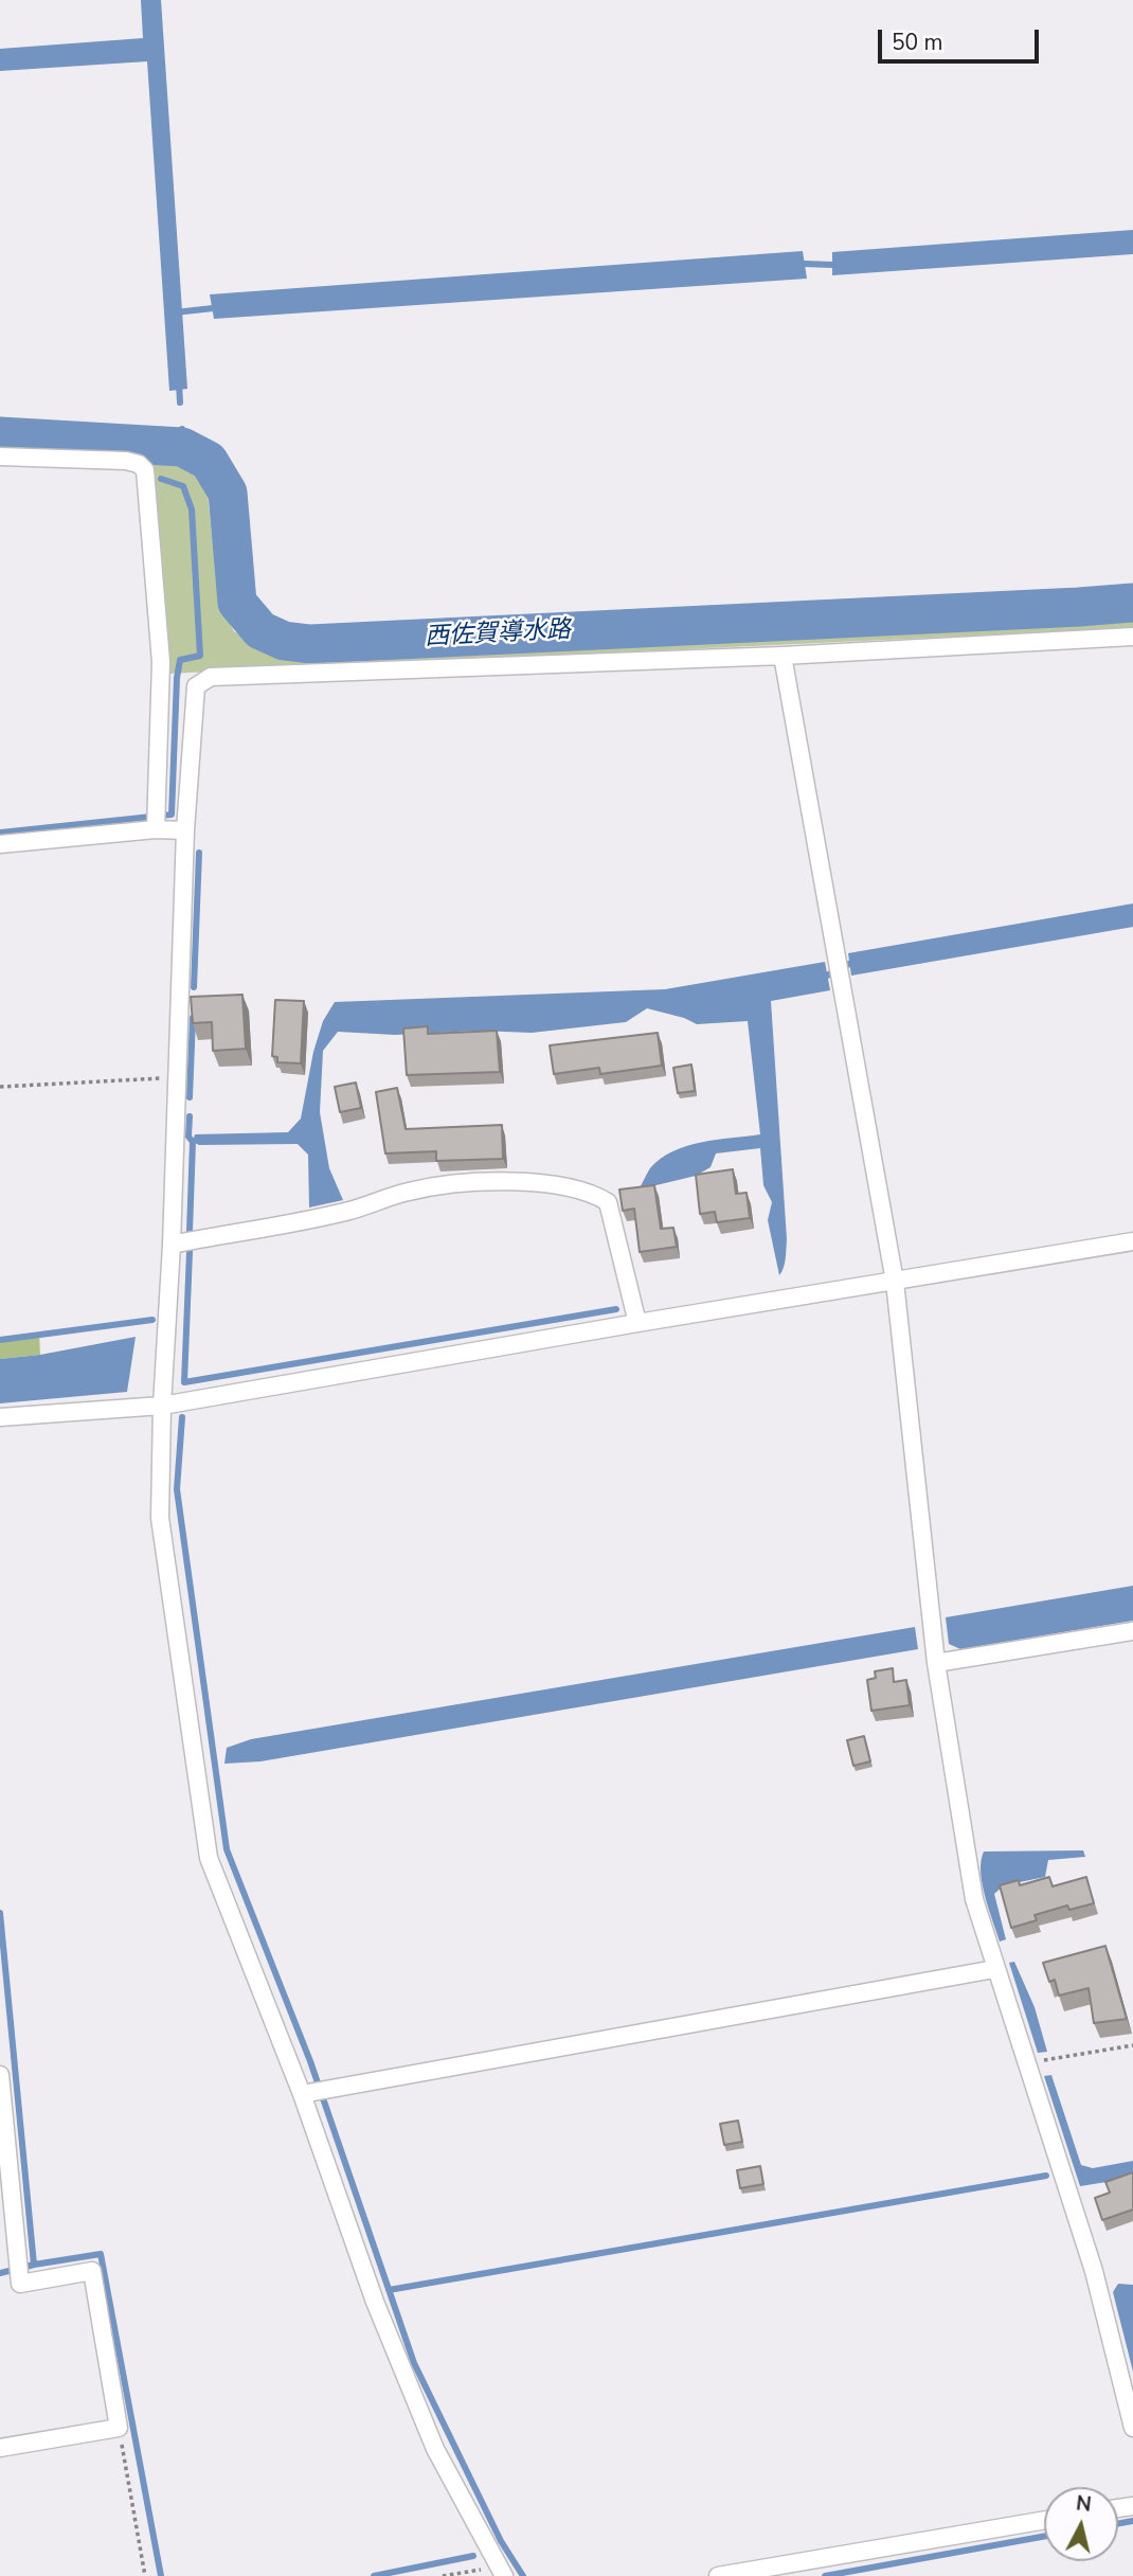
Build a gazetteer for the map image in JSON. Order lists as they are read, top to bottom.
{
  "water": ["西佐賀導水路"],
  "scale_bar": "50 m",
  "north": "top"
}
